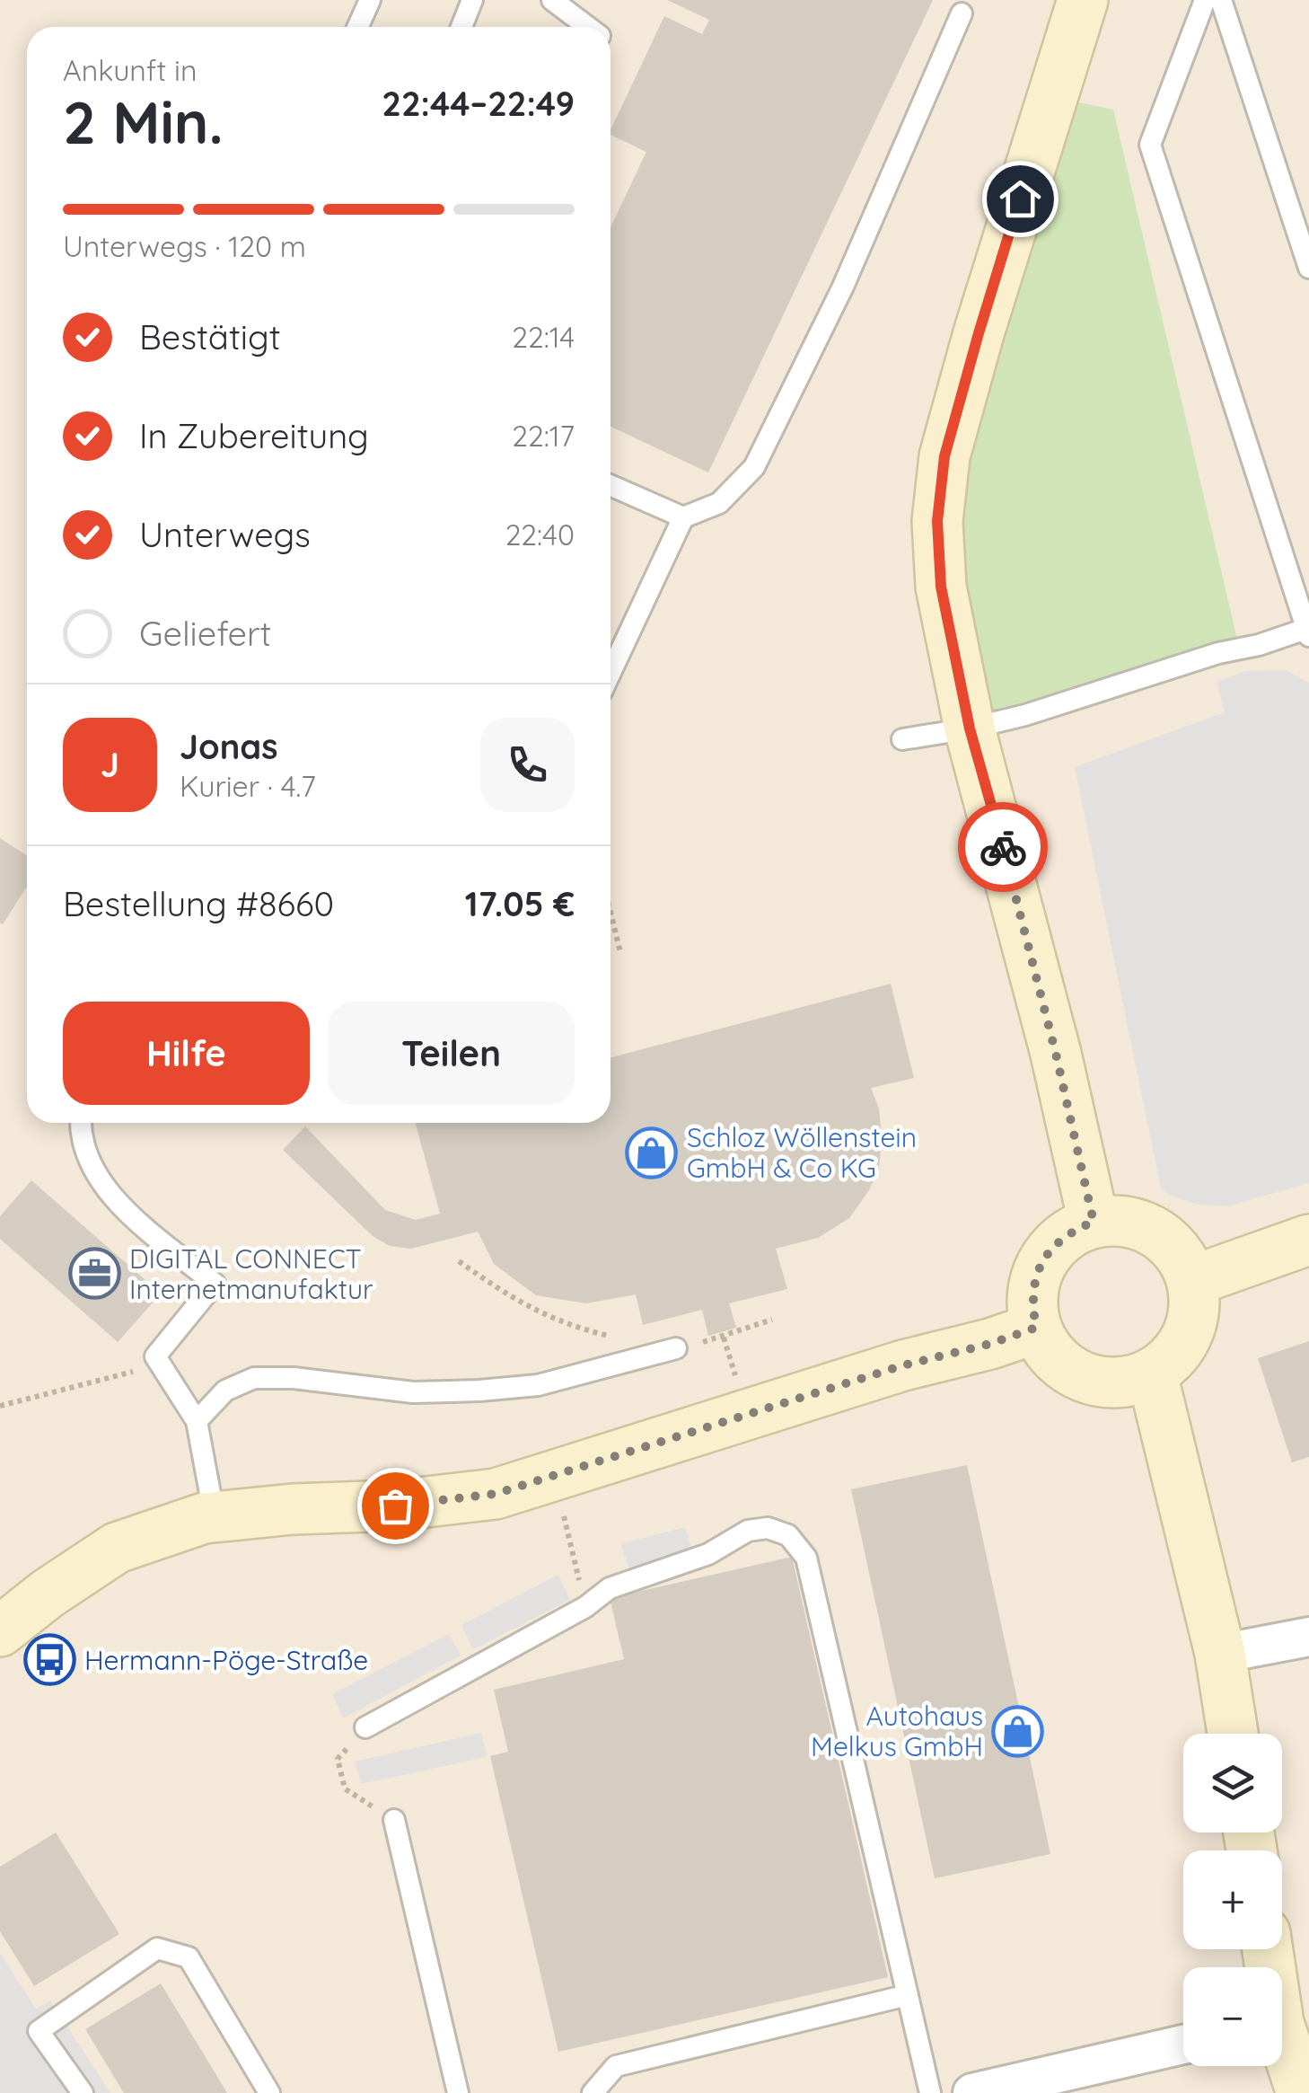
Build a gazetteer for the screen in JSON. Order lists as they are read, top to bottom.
{
  "places": {
    "shop": ["Schloz Wöllenstein GmbH & Co KG", "Autohaus Melkus GmbH"],
    "office": ["DIGITAL CONNECT Internetmanufaktur"],
    "bus stop": ["Hermann-Pöge-Straße"]
  },
  "page": {
    "heading": ["2 Min.", "Ankunft in", "22:44–22:49"],
    "panel": [
      "Jonas",
      "Kurier · 4.7",
      "Bestellung #8660",
      "17.05 €"
    ],
    "bar": "Unterwegs · 120 m",
    "list": [
      ["Bestätigt", "22:14"],
      ["In Zubereitung", "22:17"],
      ["Unterwegs", "22:40"],
      "Geliefert"
    ],
    "round": "J",
    "buttons": ["Hilfe", "Teilen"],
    "map_buttons": ["+", "−"]
  }
}
